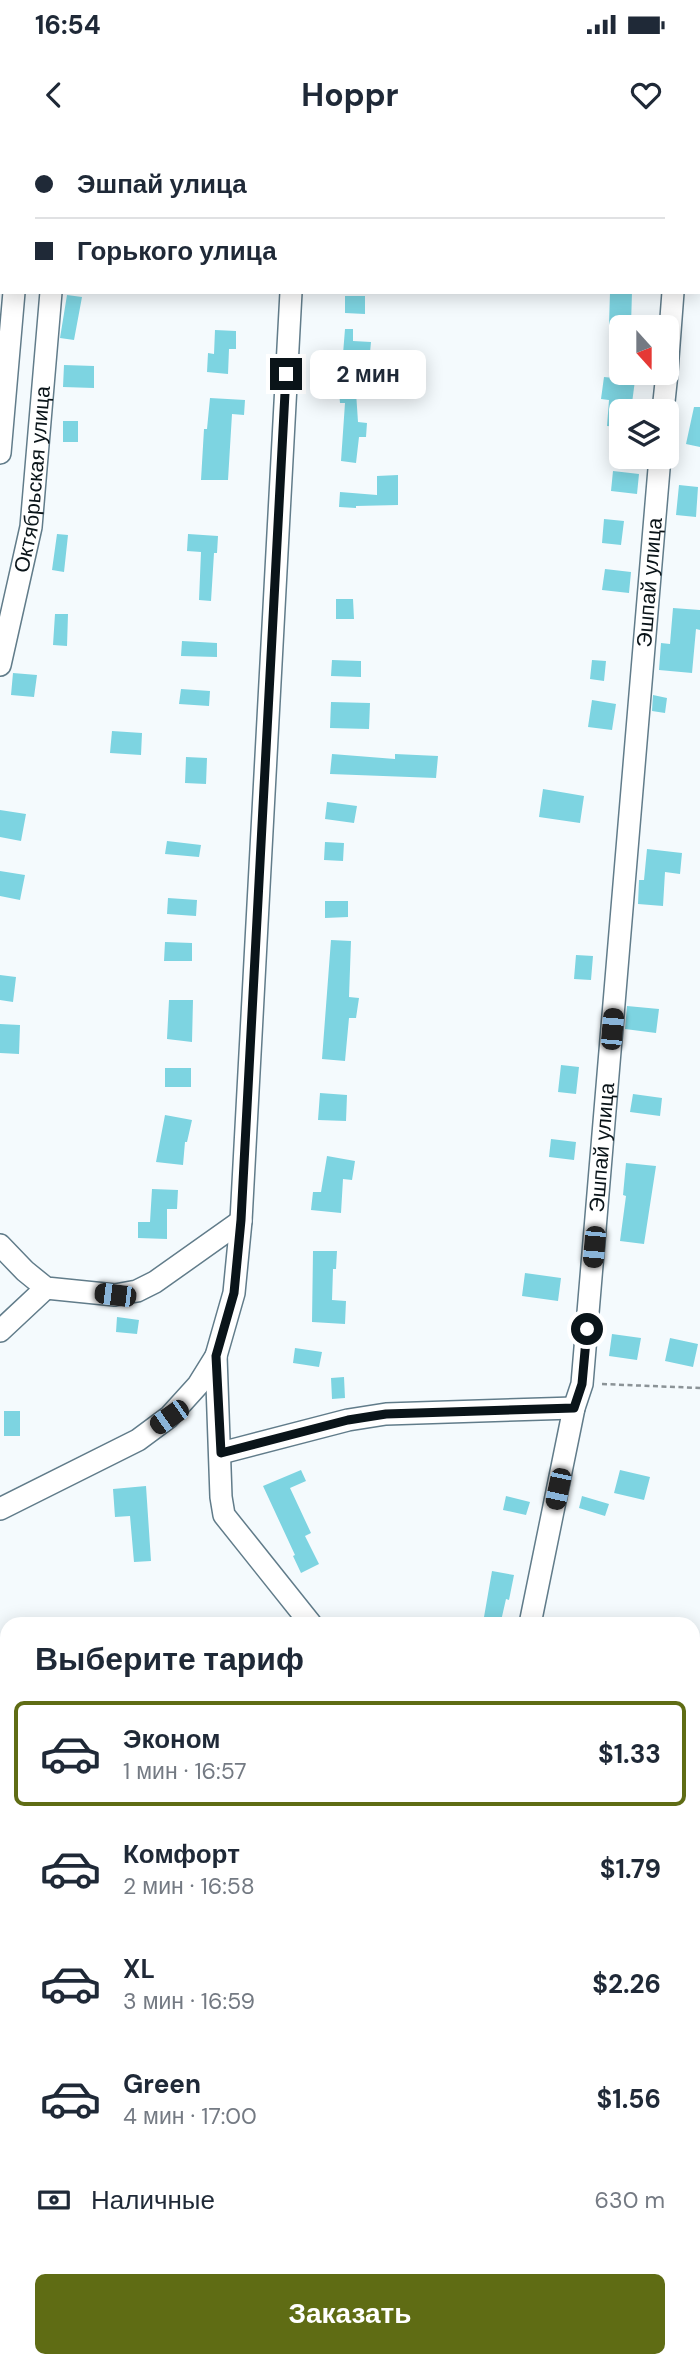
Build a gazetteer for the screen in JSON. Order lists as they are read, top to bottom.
{
  "streets": {
    "street": ["Октябрьская улица", "Эшпай улица"]
  },
  "north": "bottom",
  "page": {
    "status": "16:54",
    "header": "Hoppr",
    "banner": ["Эшпай улица", "Горького улица"],
    "bubble": "2 мин",
    "heading": "Выберите тариф",
    "list": [
      {
        "name": "Эконом",
        "note": "1 мин · 16:57",
        "value": "$1.33"
      },
      {
        "name": "Комфорт",
        "note": "2 мин · 16:58",
        "value": "$1.79"
      },
      {
        "name": "XL",
        "note": "3 мин · 16:59",
        "value": "$2.26"
      },
      {
        "name": "Green",
        "note": "4 мин · 17:00",
        "value": "$1.56"
      }
    ],
    "pay": ["Наличные", "630 m"],
    "buttons": "Заказать"
  }
}
